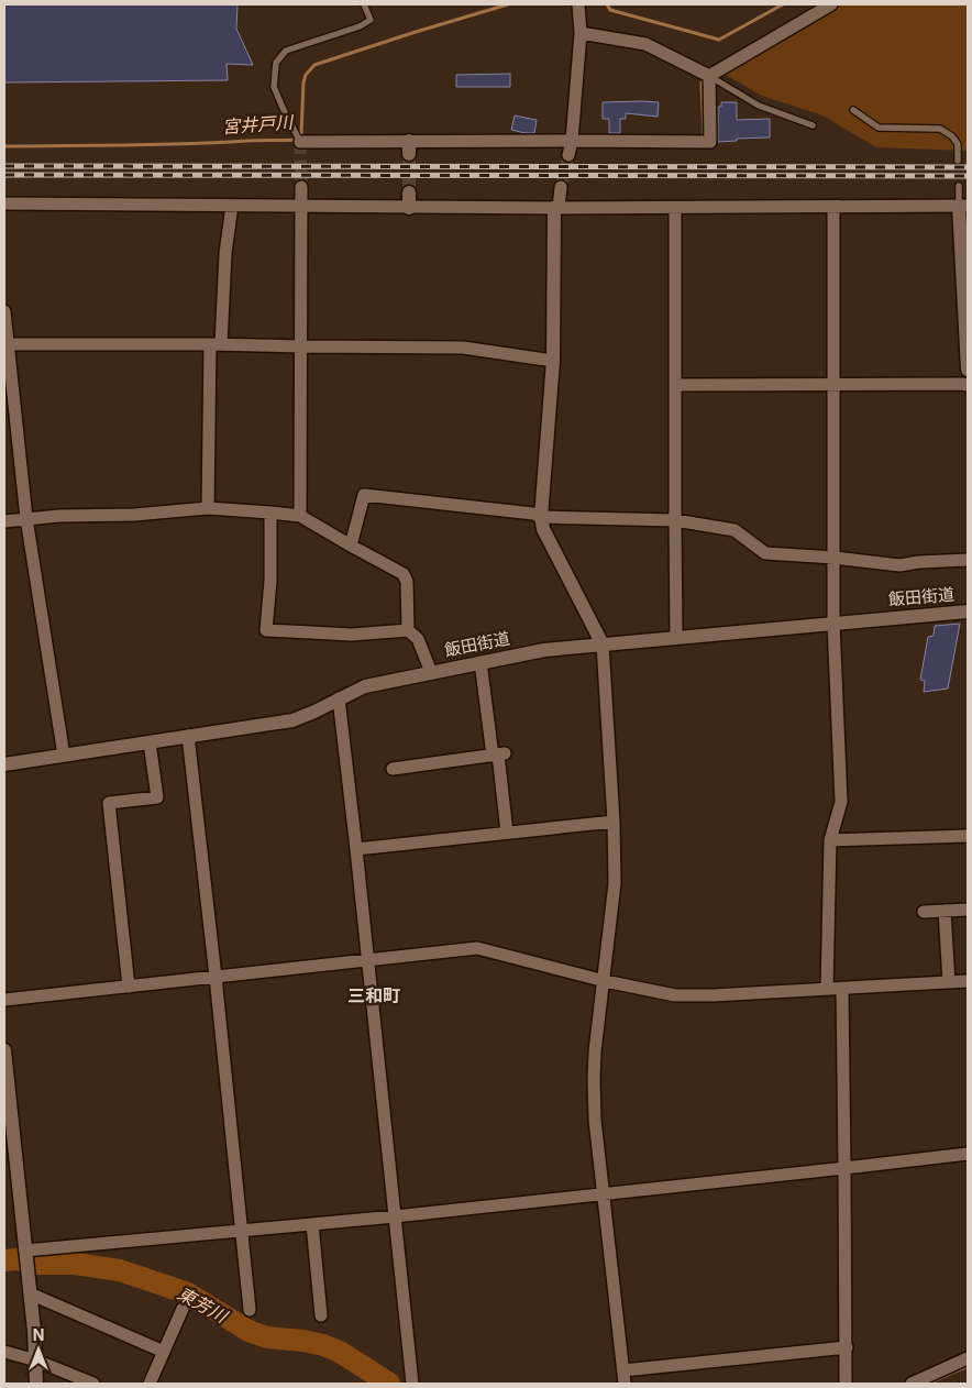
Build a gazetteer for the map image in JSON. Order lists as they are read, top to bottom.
{
  "streets": {
    "street": ["飯田街道"]
  },
  "districts": ["三和町"],
  "water": ["宮井戸川", "東芳川"],
  "north": "top"
}
